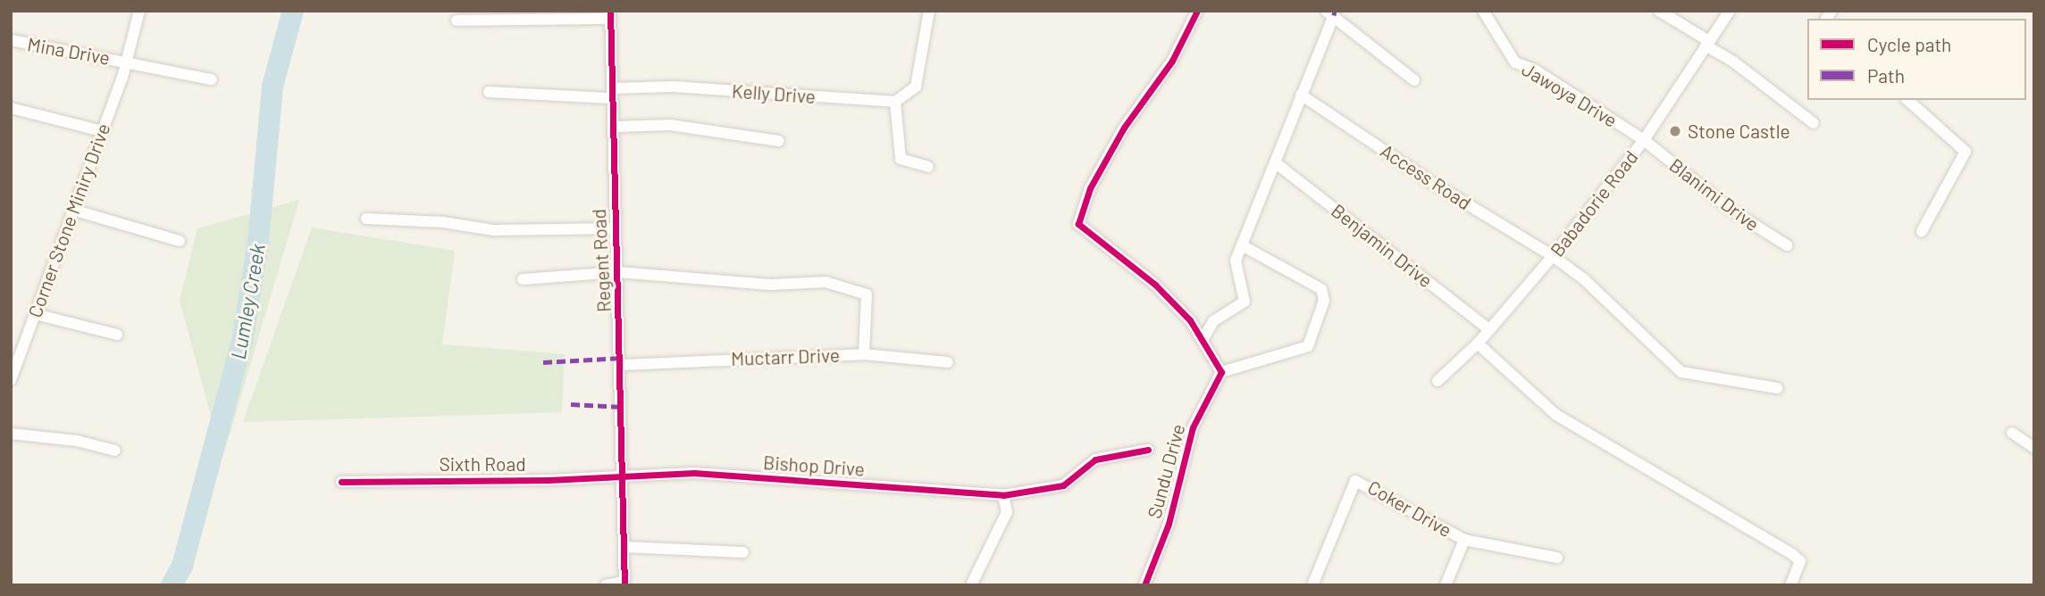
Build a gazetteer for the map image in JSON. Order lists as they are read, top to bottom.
{
  "streets": {
    "street": [
      "Mina Drive",
      "Kelly Drive",
      "Jawoya Drive",
      "Access Road",
      "Blanimi Drive",
      "Babadorie Road",
      "Corner Stone Miniry Drive",
      "Benjamin Drive",
      "Regent Road",
      "Muctarr Drive",
      "Sixth Road",
      "Bishop Drive",
      "Sundu Drive",
      "Coker Drive"
    ]
  },
  "crossings": [
    ["Mina Drive", "Corner Stone Miniry Drive"],
    ["Kelly Drive", "Regent Road"],
    ["Jawoya Drive", "Blanimi Drive"],
    ["Jawoya Drive", "Babadorie Road"],
    ["Access Road", "Babadorie Road"],
    ["Blanimi Drive", "Babadorie Road"],
    ["Babadorie Road", "Benjamin Drive"],
    ["Regent Road", "Muctarr Drive"],
    ["Regent Road", "Sixth Road"],
    ["Regent Road", "Bishop Drive"],
    ["Sixth Road", "Bishop Drive"]
  ],
  "water": ["Lumley Creek"],
  "places": ["Stone Castle"],
  "legend": ["Cycle path", "Path"]
}
